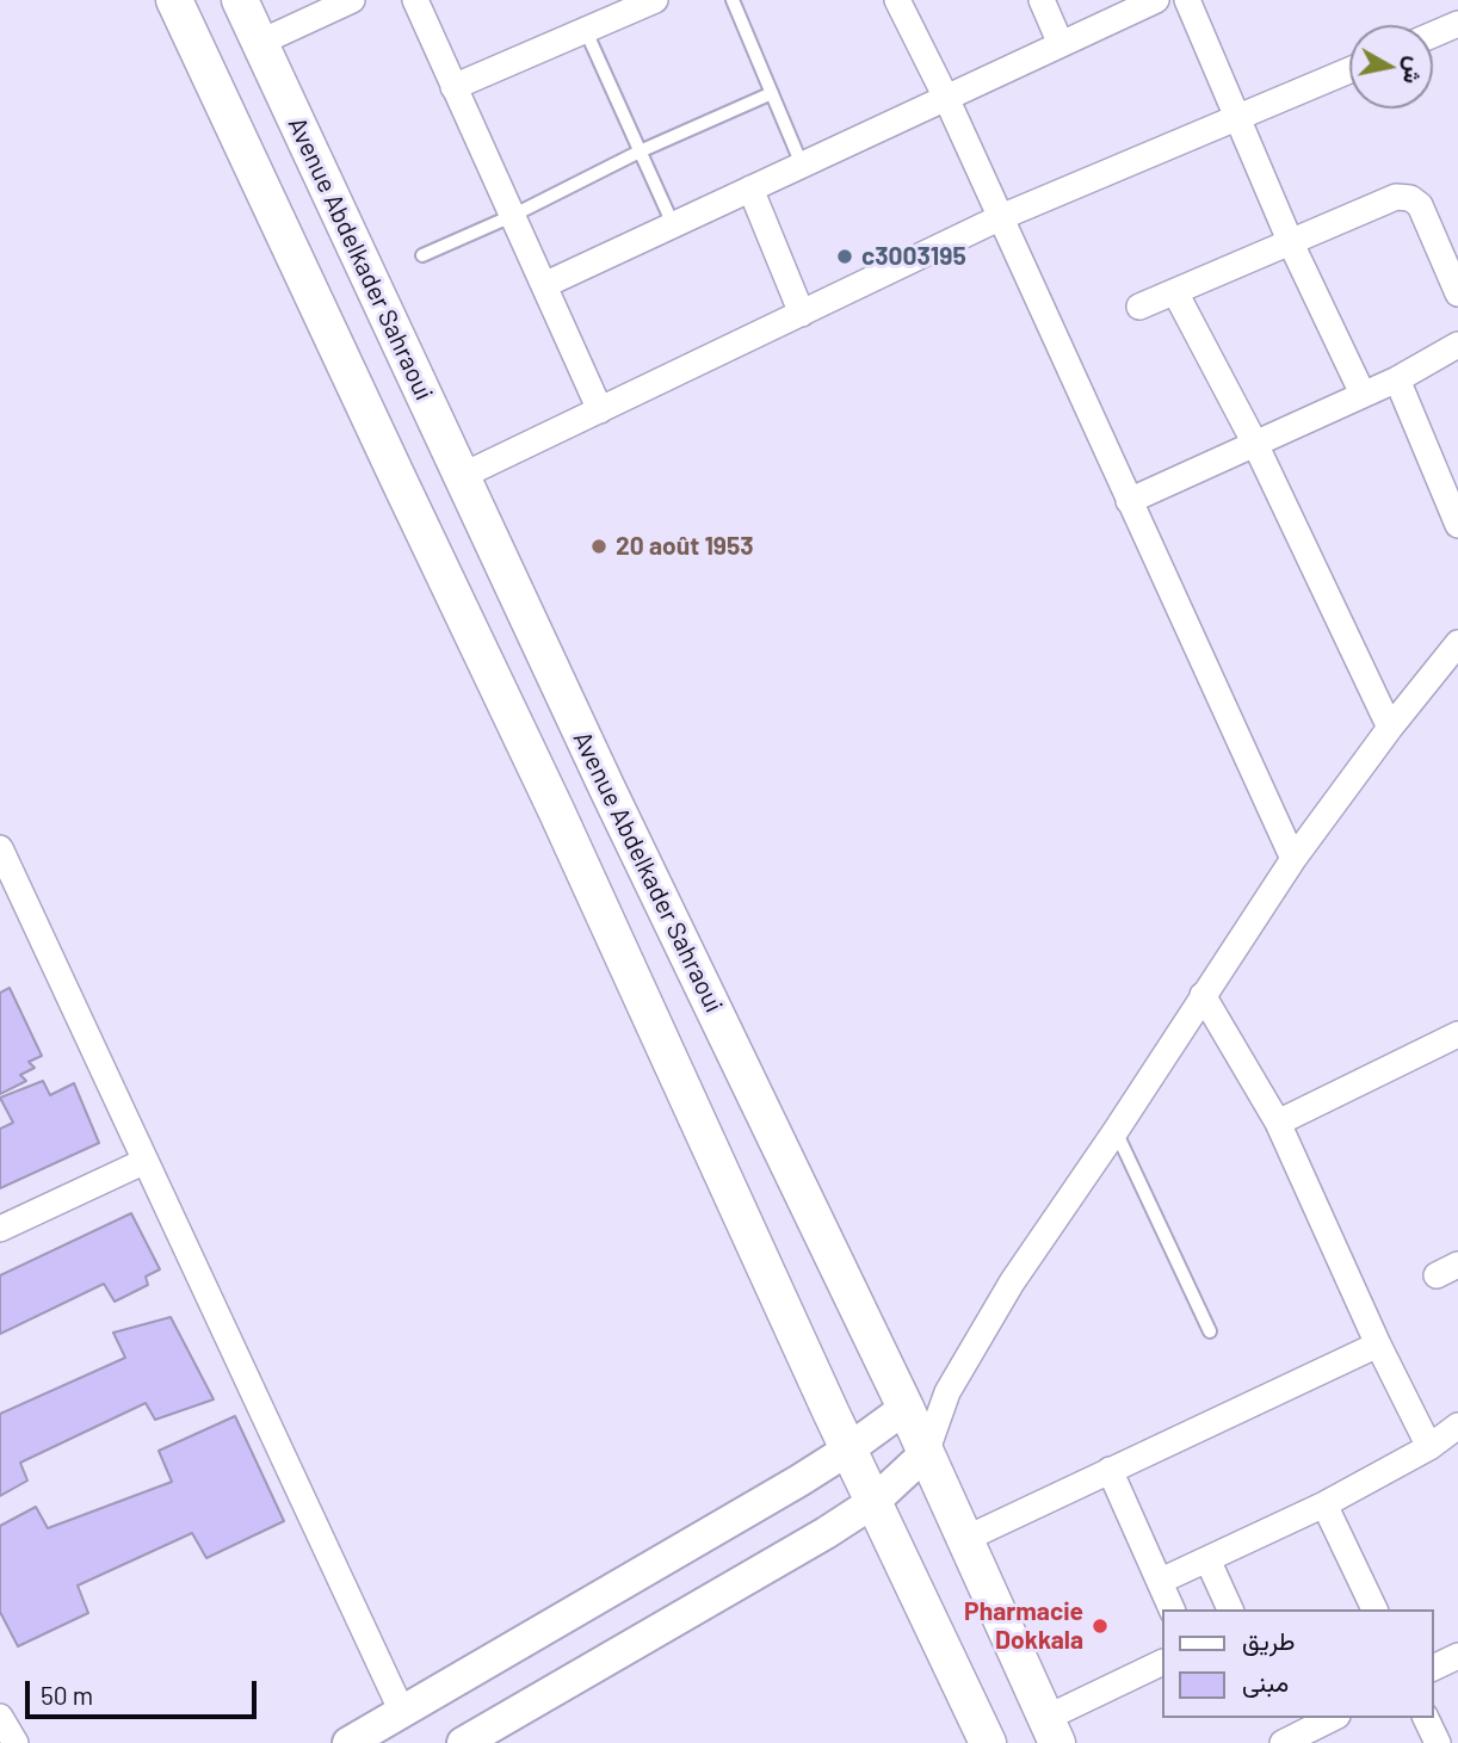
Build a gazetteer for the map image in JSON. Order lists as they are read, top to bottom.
{
  "streets": {
    "main road": ["Avenue Abdelkader Sahraoui"]
  },
  "places": ["c3003195", "20 août 1953", "Pharmacie Dokkala"],
  "legend": ["طريق", "مبنى"],
  "scale_bar": "50 m",
  "north": "right"
}
